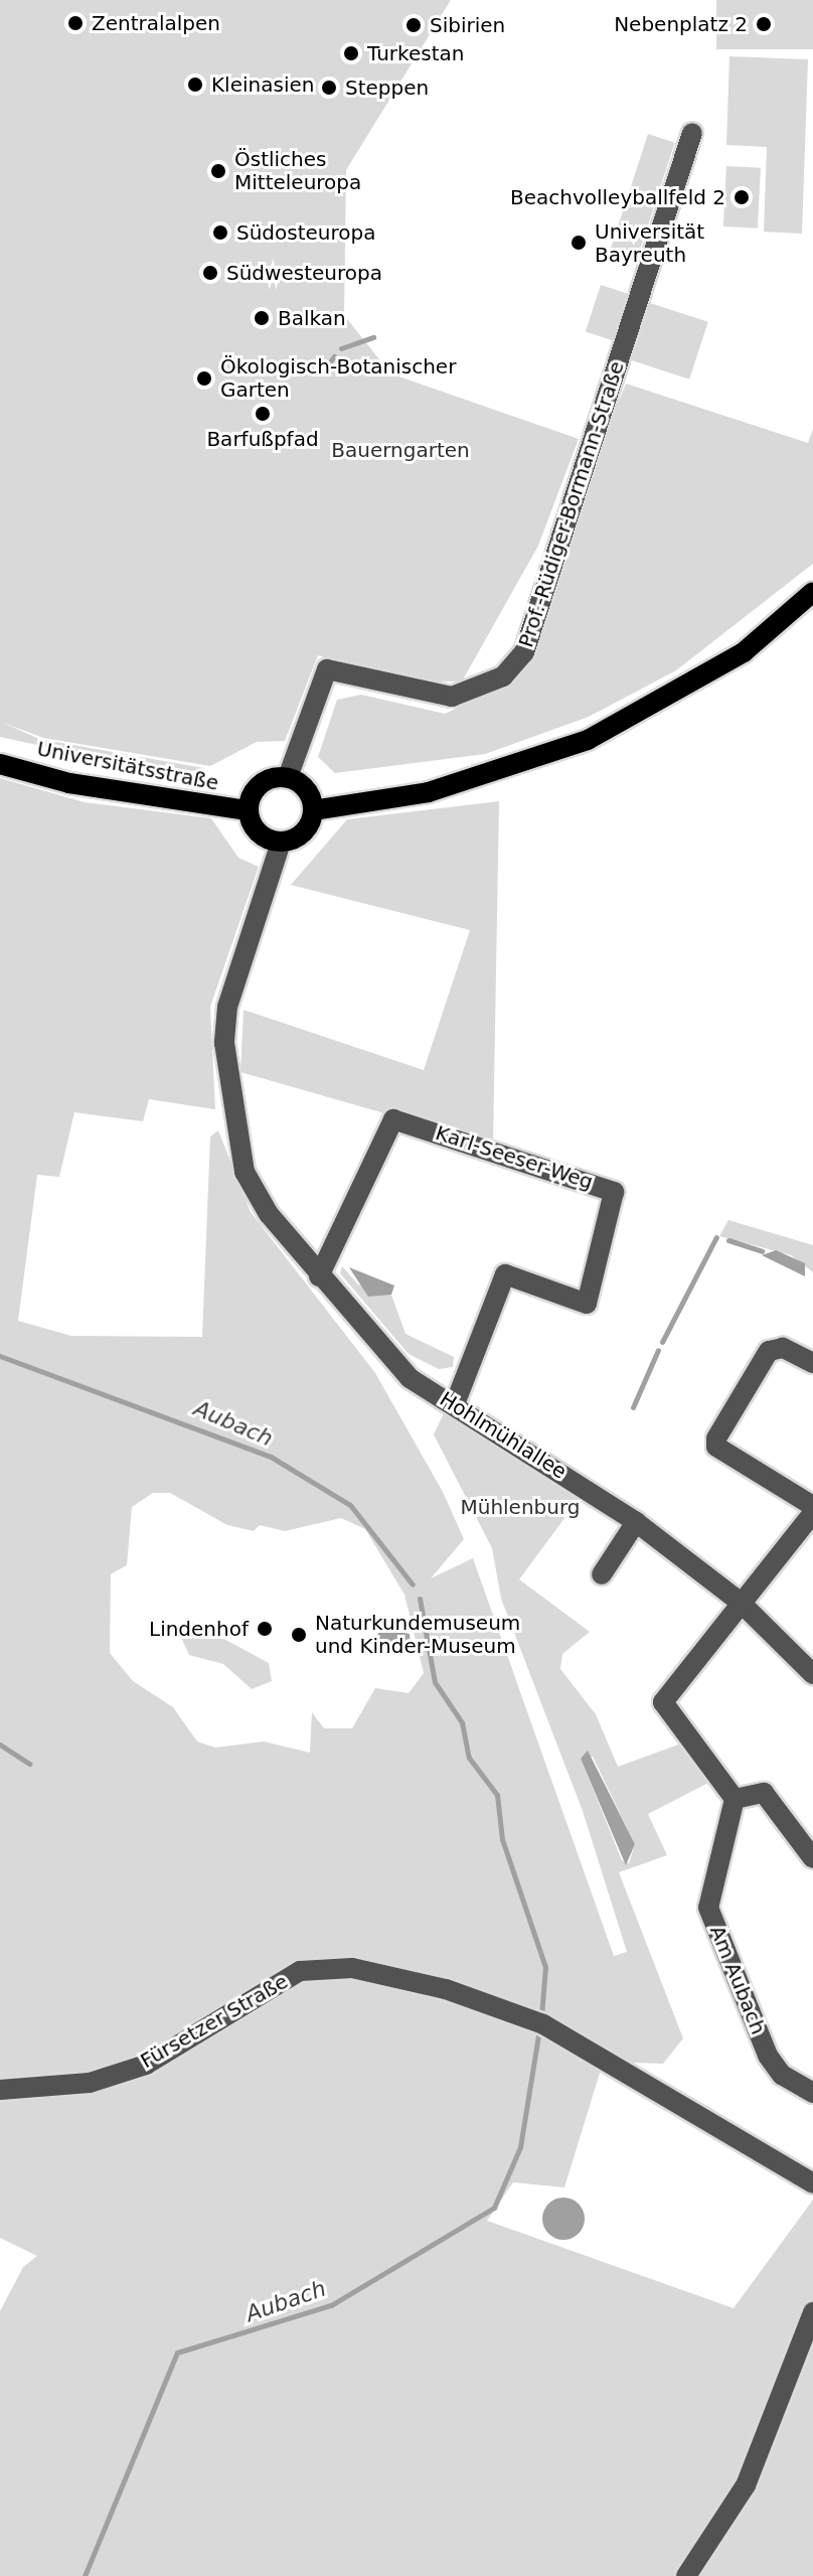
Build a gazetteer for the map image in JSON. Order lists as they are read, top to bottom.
{
  "streets": {
    "main road": ["Universitätsstraße"],
    "street": [
      "Prof.-Rüdiger-Bormann-Straße",
      "Karl-Seeser-Weg",
      "Hohlmühlallee",
      "Am Aubach",
      "Fürsetzer Straße"
    ]
  },
  "crossings": [
    ["Prof.-Rüdiger-Bormann-Straße", "Universitätsstraße"],
    ["Prof.-Rüdiger-Bormann-Straße", "Hohlmühlallee"],
    ["Universitätsstraße", "Hohlmühlallee"],
    ["Karl-Seeser-Weg", "Hohlmühlallee"]
  ],
  "water": ["Aubach"],
  "parks": ["Bauerngarten", "Mühlenburg"],
  "places": [
    "Zentralalpen",
    "Nebenplatz 2",
    "Sibirien",
    "Turkestan",
    "Kleinasien",
    "Steppen",
    "Östliches Mitteleuropa",
    "Beachvolleyballfeld 2",
    "Südosteuropa",
    "Universität Bayreuth",
    "Südwesteuropa",
    "Balkan",
    "Ökologisch-Botanischer Garten",
    "Barfußpfad",
    "Lindenhof",
    "Naturkundemuseum und Kinder-Museum"
  ]
}
